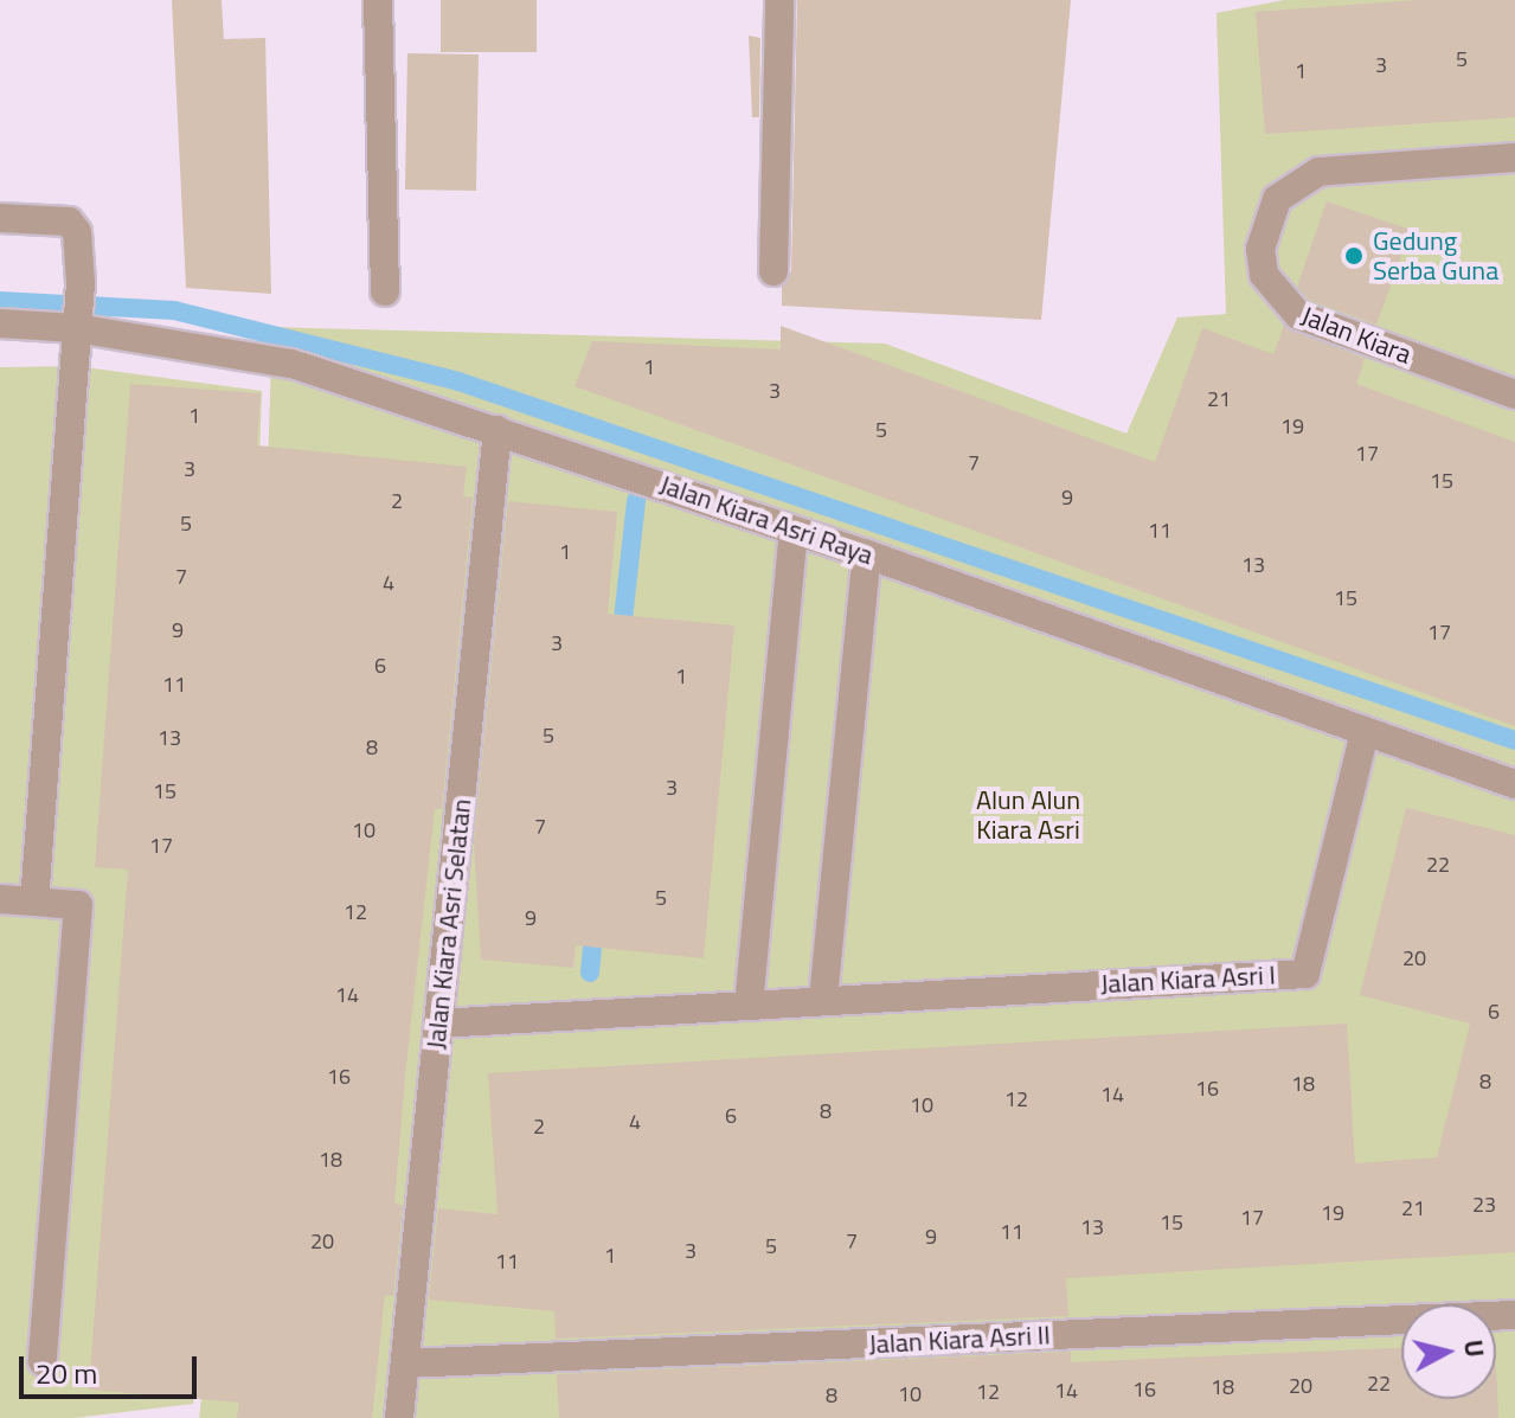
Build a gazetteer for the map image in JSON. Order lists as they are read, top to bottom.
{
  "streets": {
    "street": [
      "Jalan Kiara",
      "Jalan Kiara Asri Raya",
      "Jalan Kiara Asri Selatan",
      "Jalan Kiara Asri I",
      "Jalan Kiara Asri II"
    ]
  },
  "crossings": [
    ["Jalan Kiara Asri Raya", "Jalan Kiara Asri Selatan"],
    ["Jalan Kiara Asri Raya", "Jalan Kiara Asri I"],
    ["Jalan Kiara Asri Selatan", "Jalan Kiara Asri I"],
    ["Jalan Kiara Asri Selatan", "Jalan Kiara Asri II"]
  ],
  "parks": ["Alun Alun Kiara Asri"],
  "places": ["Gedung Serba Guna"],
  "house_numbers": [
    "5",
    "3",
    "1",
    "1",
    "3",
    "21",
    "1",
    "19",
    "5",
    "17",
    "7",
    "3",
    "15",
    "9",
    "2",
    "5",
    "11",
    "1",
    "13",
    "7",
    "4",
    "15",
    "9",
    "17",
    "3",
    "6",
    "1",
    "11",
    "5",
    "13",
    "8",
    "3",
    "15",
    "7",
    "10",
    "17",
    "22",
    "5",
    "12",
    "9",
    "20",
    "14",
    "6",
    "16",
    "8",
    "18",
    "16",
    "14",
    "12",
    "10",
    "8",
    "6",
    "4",
    "2",
    "18",
    "23",
    "21",
    "19",
    "17",
    "15",
    "13",
    "11",
    "9",
    "20",
    "7",
    "5",
    "3",
    "1",
    "11",
    "22",
    "20",
    "18",
    "16",
    "14",
    "12",
    "10",
    "8"
  ],
  "scale_bar": "20 m",
  "north": "right"
}
